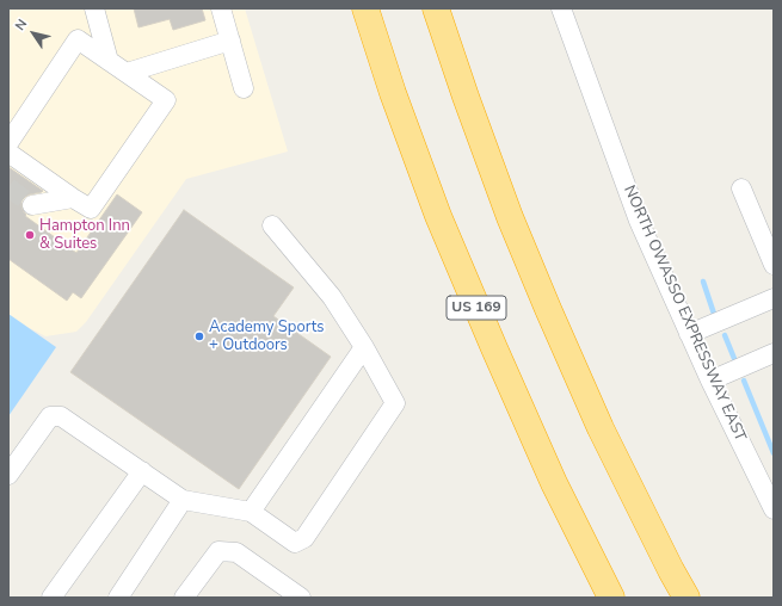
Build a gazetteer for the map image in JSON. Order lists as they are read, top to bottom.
{
  "streets": {
    "highway": ["US 169"],
    "street": ["NORTH OWASSO EXPRESSWAY EAST"]
  },
  "places": ["Hampton Inn & Suites", "Academy Sports + Outdoors"],
  "north": "top left"
}
